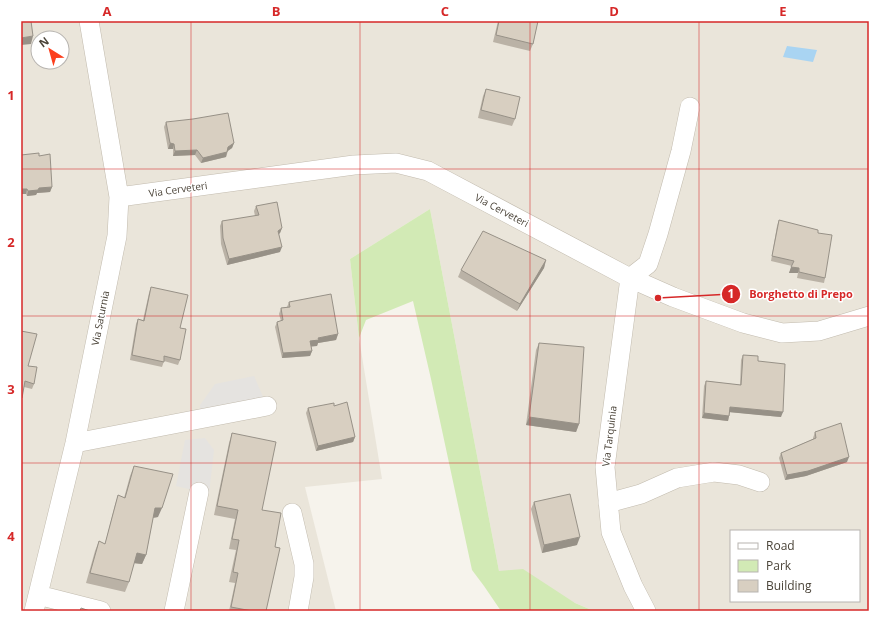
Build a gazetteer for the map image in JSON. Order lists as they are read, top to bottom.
{
  "streets": {
    "street": ["Via Cerveteri", "Via Saturnia", "Via Tarquinia"]
  },
  "crossings": [
    ["Via Cerveteri", "Via Saturnia"],
    ["Via Cerveteri", "Via Tarquinia"]
  ],
  "places": ["Borghetto di Prepo"],
  "legend": ["Road", "Park", "Building"],
  "north": "top left",
  "grid": {
    "columns": [
      "A",
      "B",
      "C",
      "D",
      "E"
    ],
    "rows": [
      "1",
      "2",
      "3",
      "4"
    ]
  }
}
